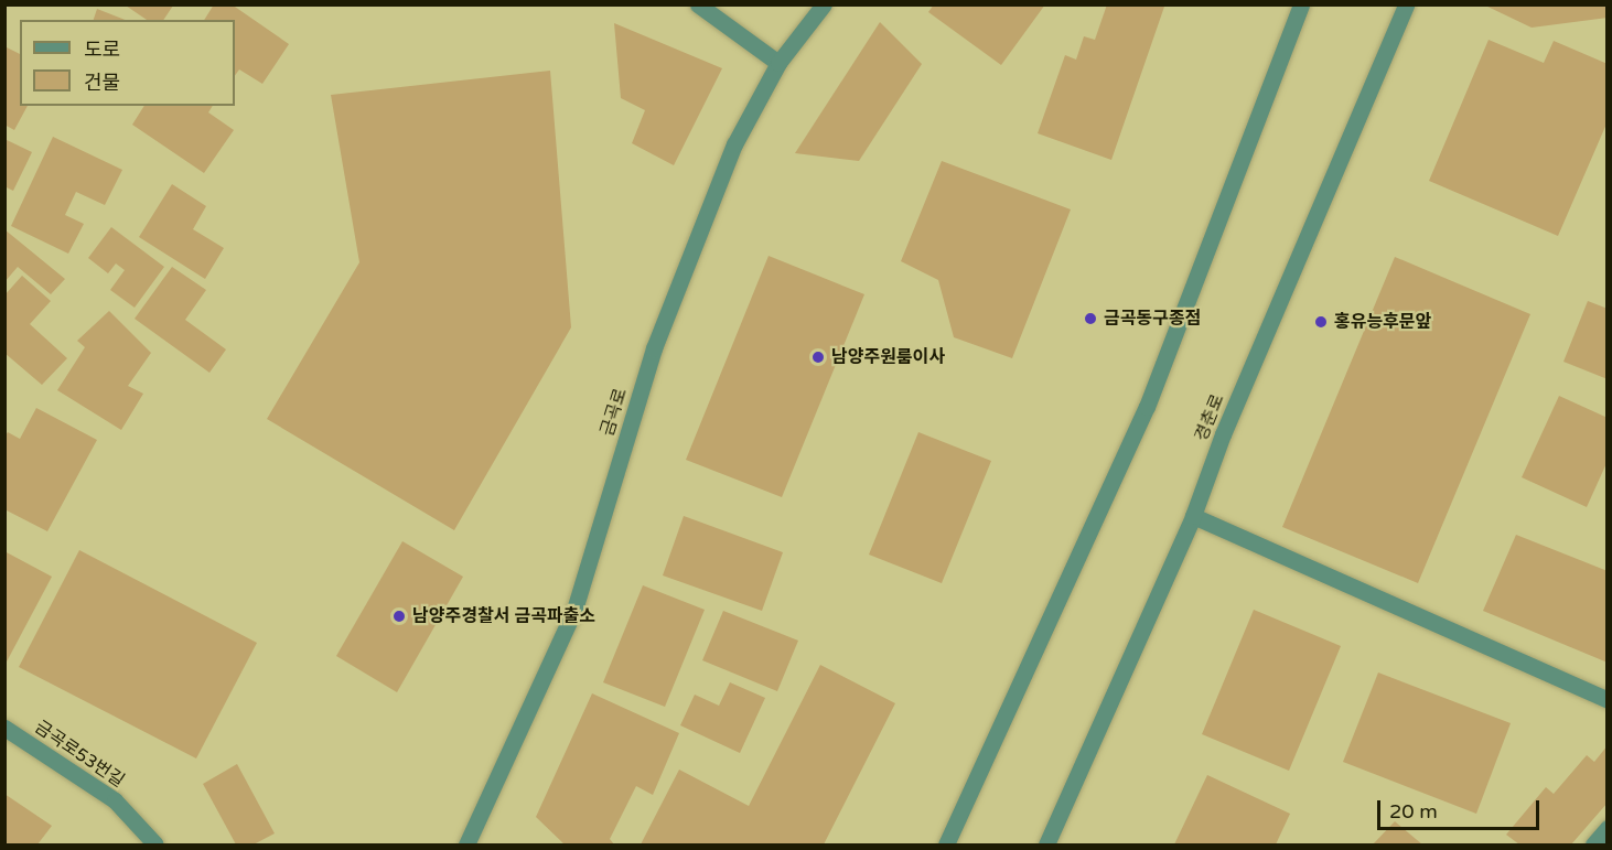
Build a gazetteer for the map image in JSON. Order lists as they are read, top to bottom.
{
  "streets": {
    "street": ["금곡로", "경춘로", "금곡로53번길"]
  },
  "places": [
    "금곡동구종점",
    "홍유능후문앞",
    "남양주원룸이사",
    "남양주경찰서 금곡파출소"
  ],
  "legend": ["도로", "건물"],
  "scale_bar": "20 m"
}
